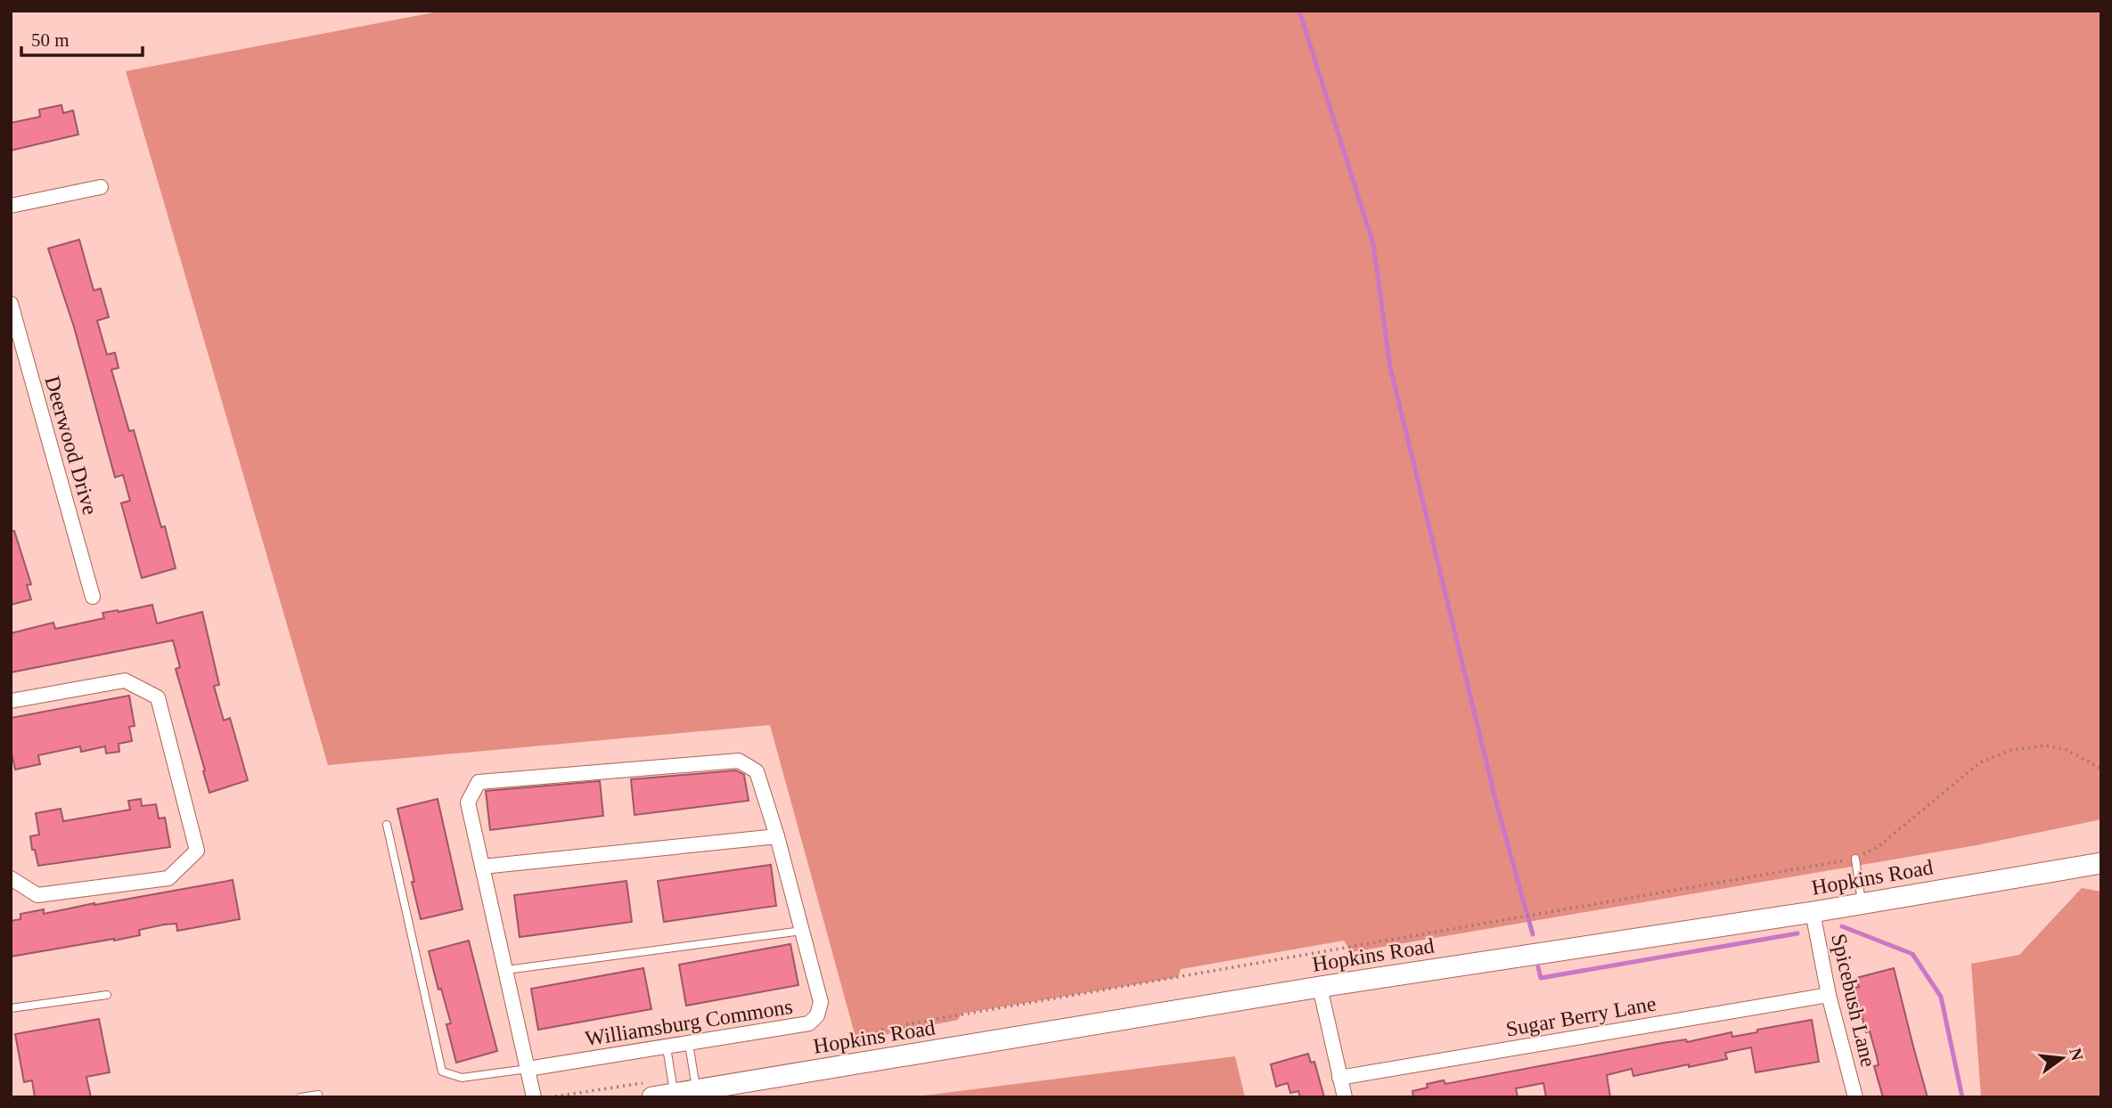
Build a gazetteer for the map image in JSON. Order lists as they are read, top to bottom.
{
  "streets": {
    "street": [
      "Deerwood Drive",
      "Hopkins Road",
      "Spicebush Lane",
      "Sugar Berry Lane",
      "Williamsburg Commons"
    ]
  },
  "crossings": [
    ["Hopkins Road", "Spicebush Lane"],
    ["Spicebush Lane", "Sugar Berry Lane"]
  ],
  "scale_bar": "50 m",
  "north": "right"
}
